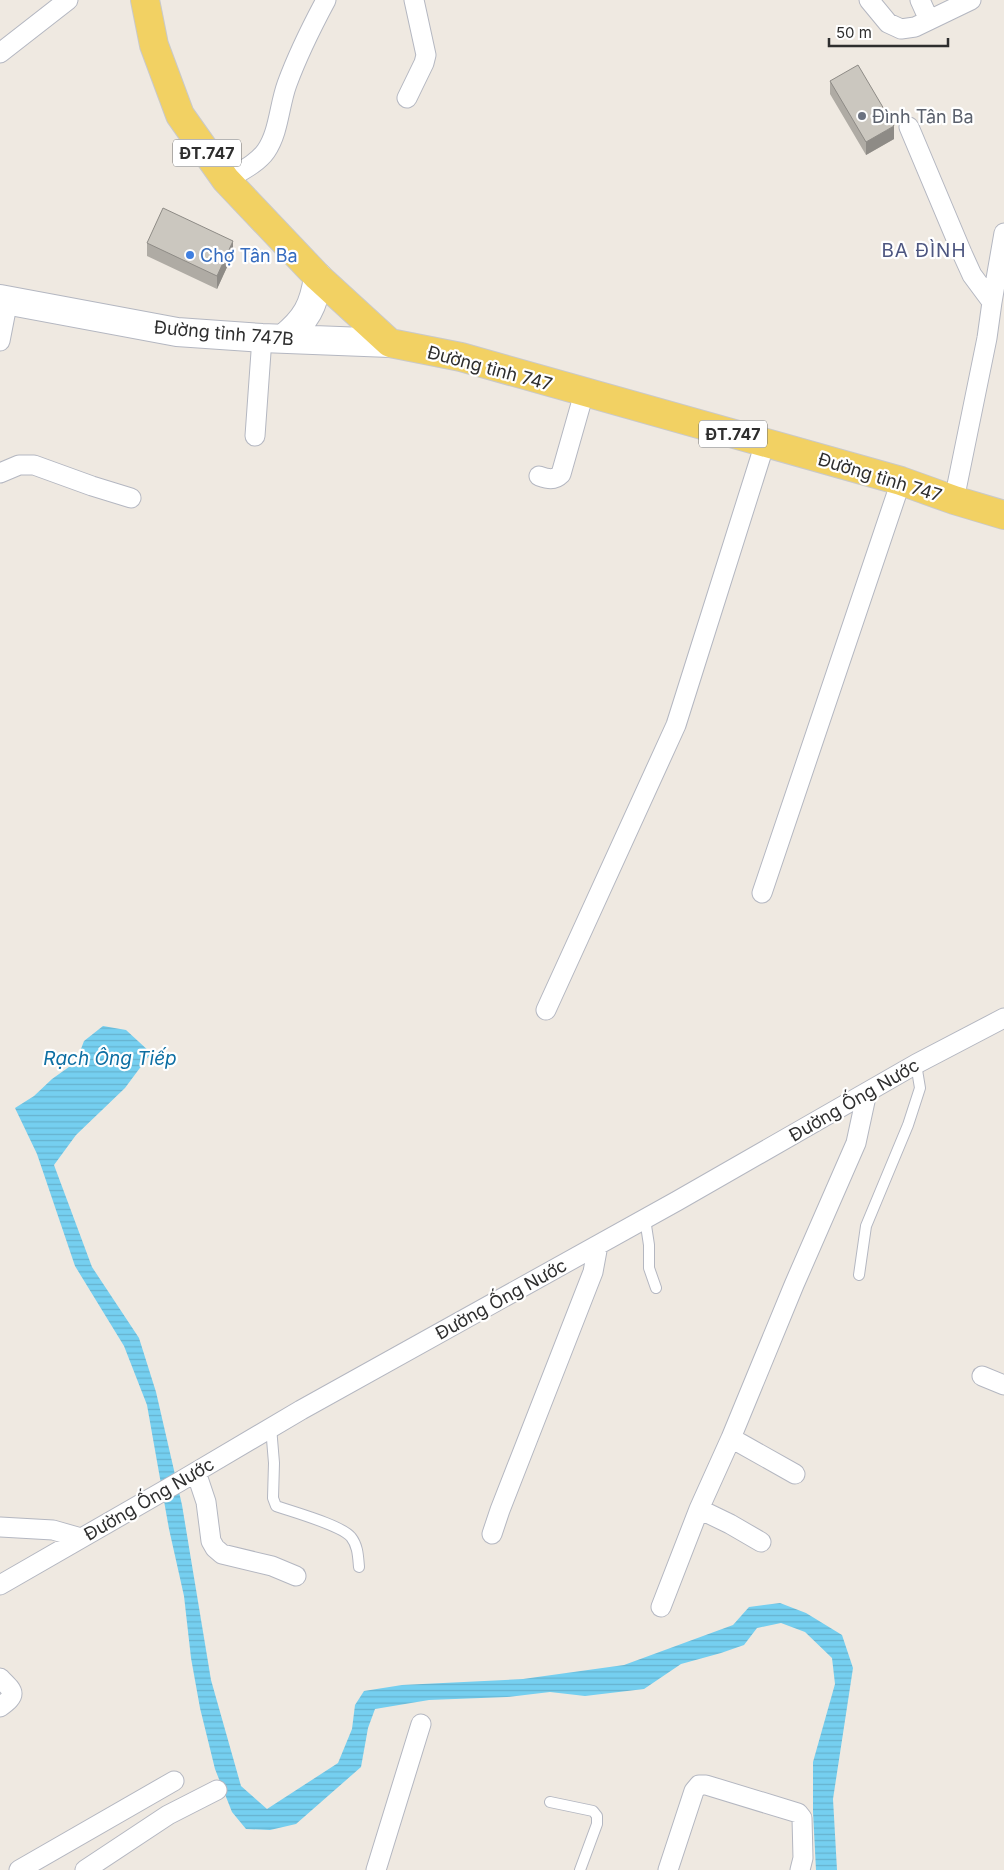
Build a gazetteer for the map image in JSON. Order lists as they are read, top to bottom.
{
  "streets": {
    "main road": ["ĐT.747", "Đường tỉnh 747B", "Đường tỉnh 747"],
    "street": ["Đường Ống Nước"]
  },
  "crossings": [
    ["ĐT.747", "Đường tỉnh 747B"],
    ["ĐT.747", "Đường tỉnh 747"],
    ["Đường tỉnh 747B", "Đường tỉnh 747"]
  ],
  "districts": ["BA ĐÌNH"],
  "water": ["Rạch Ông Tiếp"],
  "places": ["Đình Tân Ba", "Chợ Tân Ba"],
  "scale_bar": "50 m"
}
